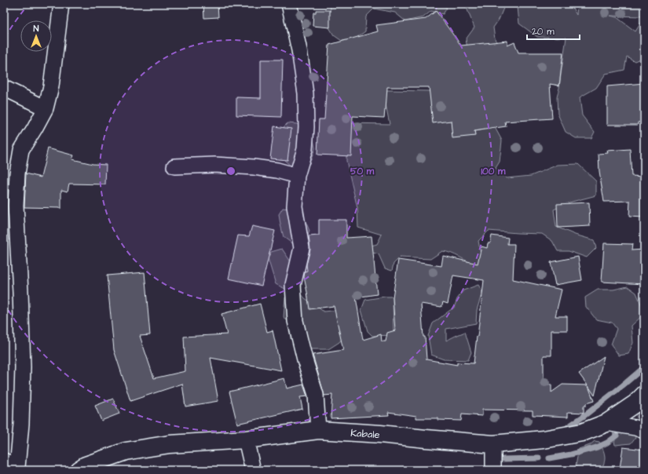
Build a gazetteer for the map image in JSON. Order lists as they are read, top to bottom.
{
  "streets": {
    "street": ["Kabale"]
  },
  "scale_bar": "20 m",
  "north": "top",
  "rings": ["50 m", "100 m"]
}
